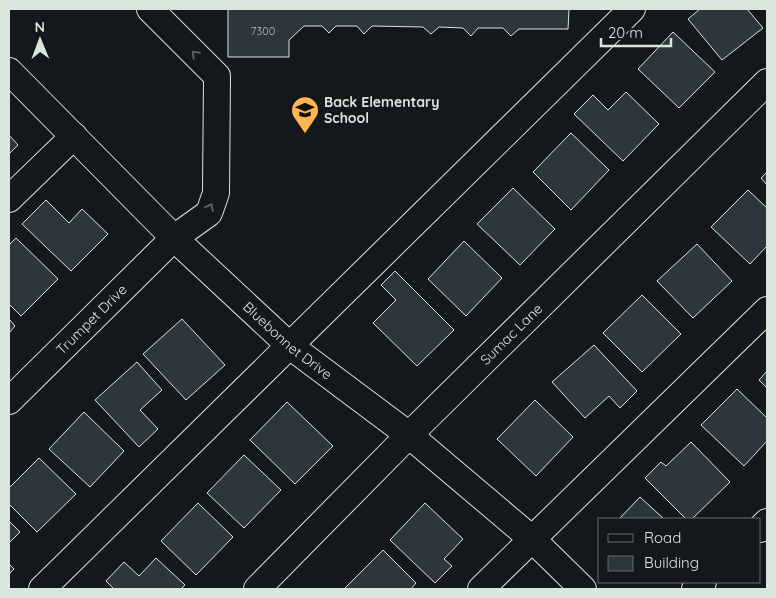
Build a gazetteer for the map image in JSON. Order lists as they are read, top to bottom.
{
  "streets": {
    "street": ["Trumpet Drive", "Sumac Lane", "Bluebonnet Drive"]
  },
  "crossings": [
    ["Trumpet Drive", "Bluebonnet Drive"],
    ["Sumac Lane", "Bluebonnet Drive"]
  ],
  "one_way": ["Trumpet Drive"],
  "places": {
    "school or university": ["Back Elementary School"]
  },
  "house_numbers": ["7300"],
  "legend": ["Road", "Building"],
  "scale_bar": "20 m",
  "north": "top"
}
